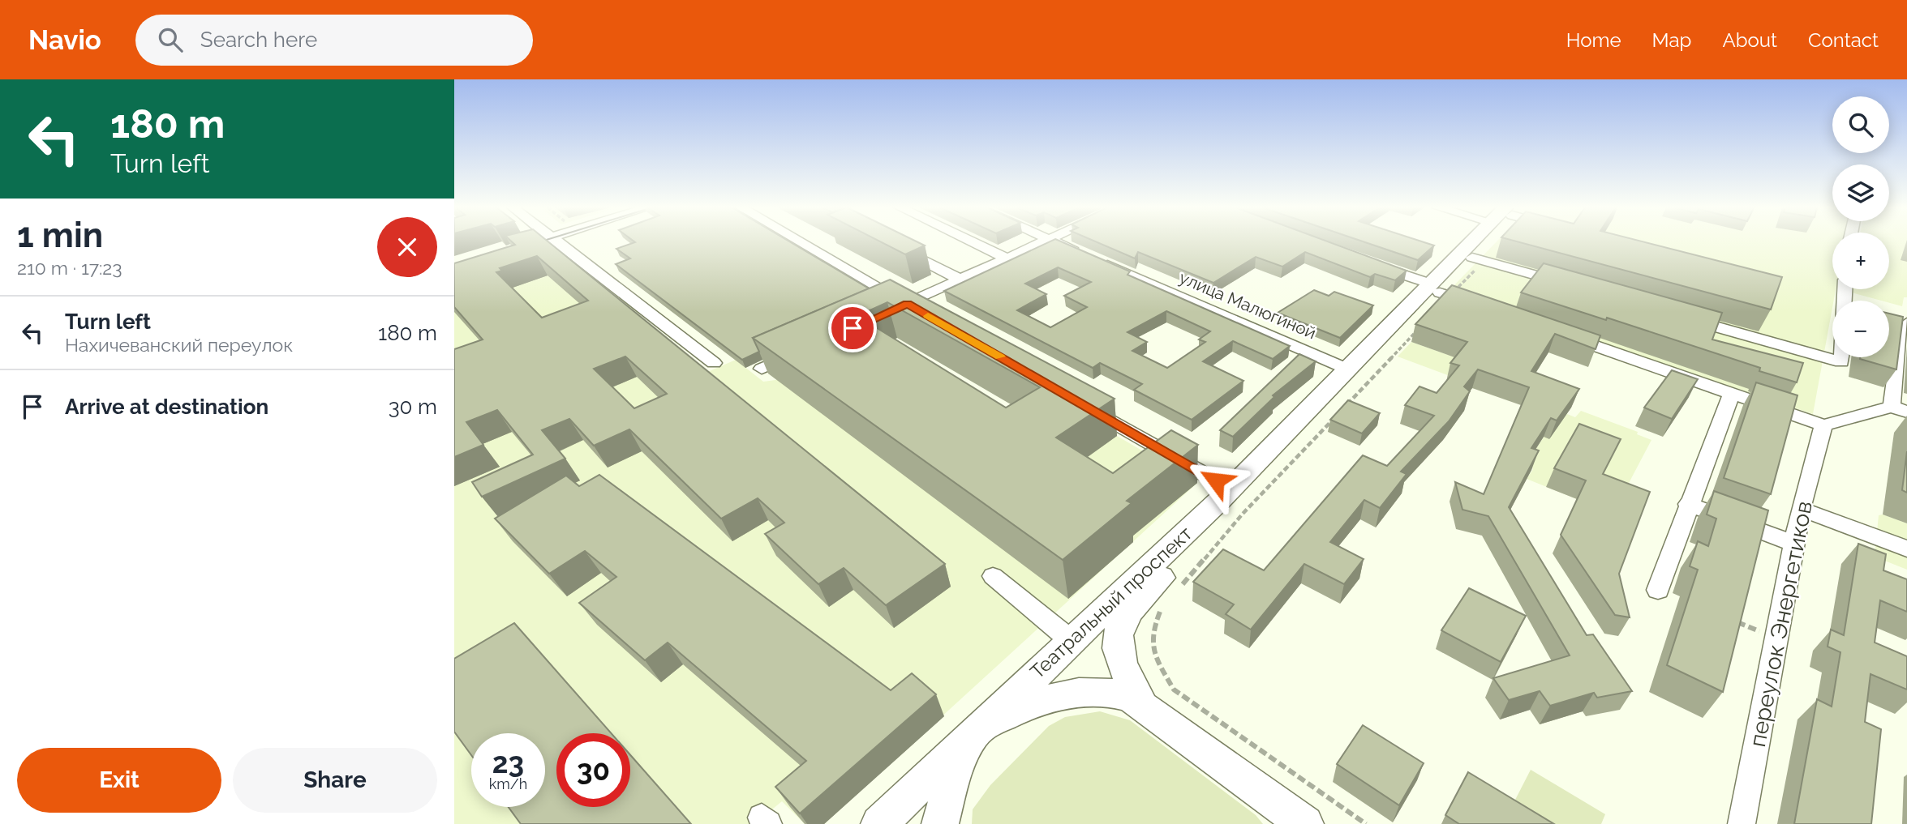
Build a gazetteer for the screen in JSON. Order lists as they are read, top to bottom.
{
  "streets": {
    "main road": ["Театральный проспект"],
    "street": ["улица Малюгиной", "переулок Энергетиков"]
  },
  "crossings": [
    ["улица Малюгиной", "Театральный проспект"]
  ],
  "page": {
    "header": "Navio",
    "search": "Search here",
    "nav": [
      "Home",
      "Map",
      "About",
      "Contact"
    ],
    "turn": ["180 m", "Turn left"],
    "map_buttons": ["+", "−"],
    "heading": ["1 min", "210 m · 17:23"],
    "list": [
      {
        "name": "Turn left",
        "note": "Нахичеванский переулок",
        "value": "180 m"
      },
      {
        "name": "Arrive at destination",
        "value": "30 m"
      }
    ],
    "speed": "23 km/h",
    "limit": "30",
    "buttons": ["Exit", "Share"]
  }
}
